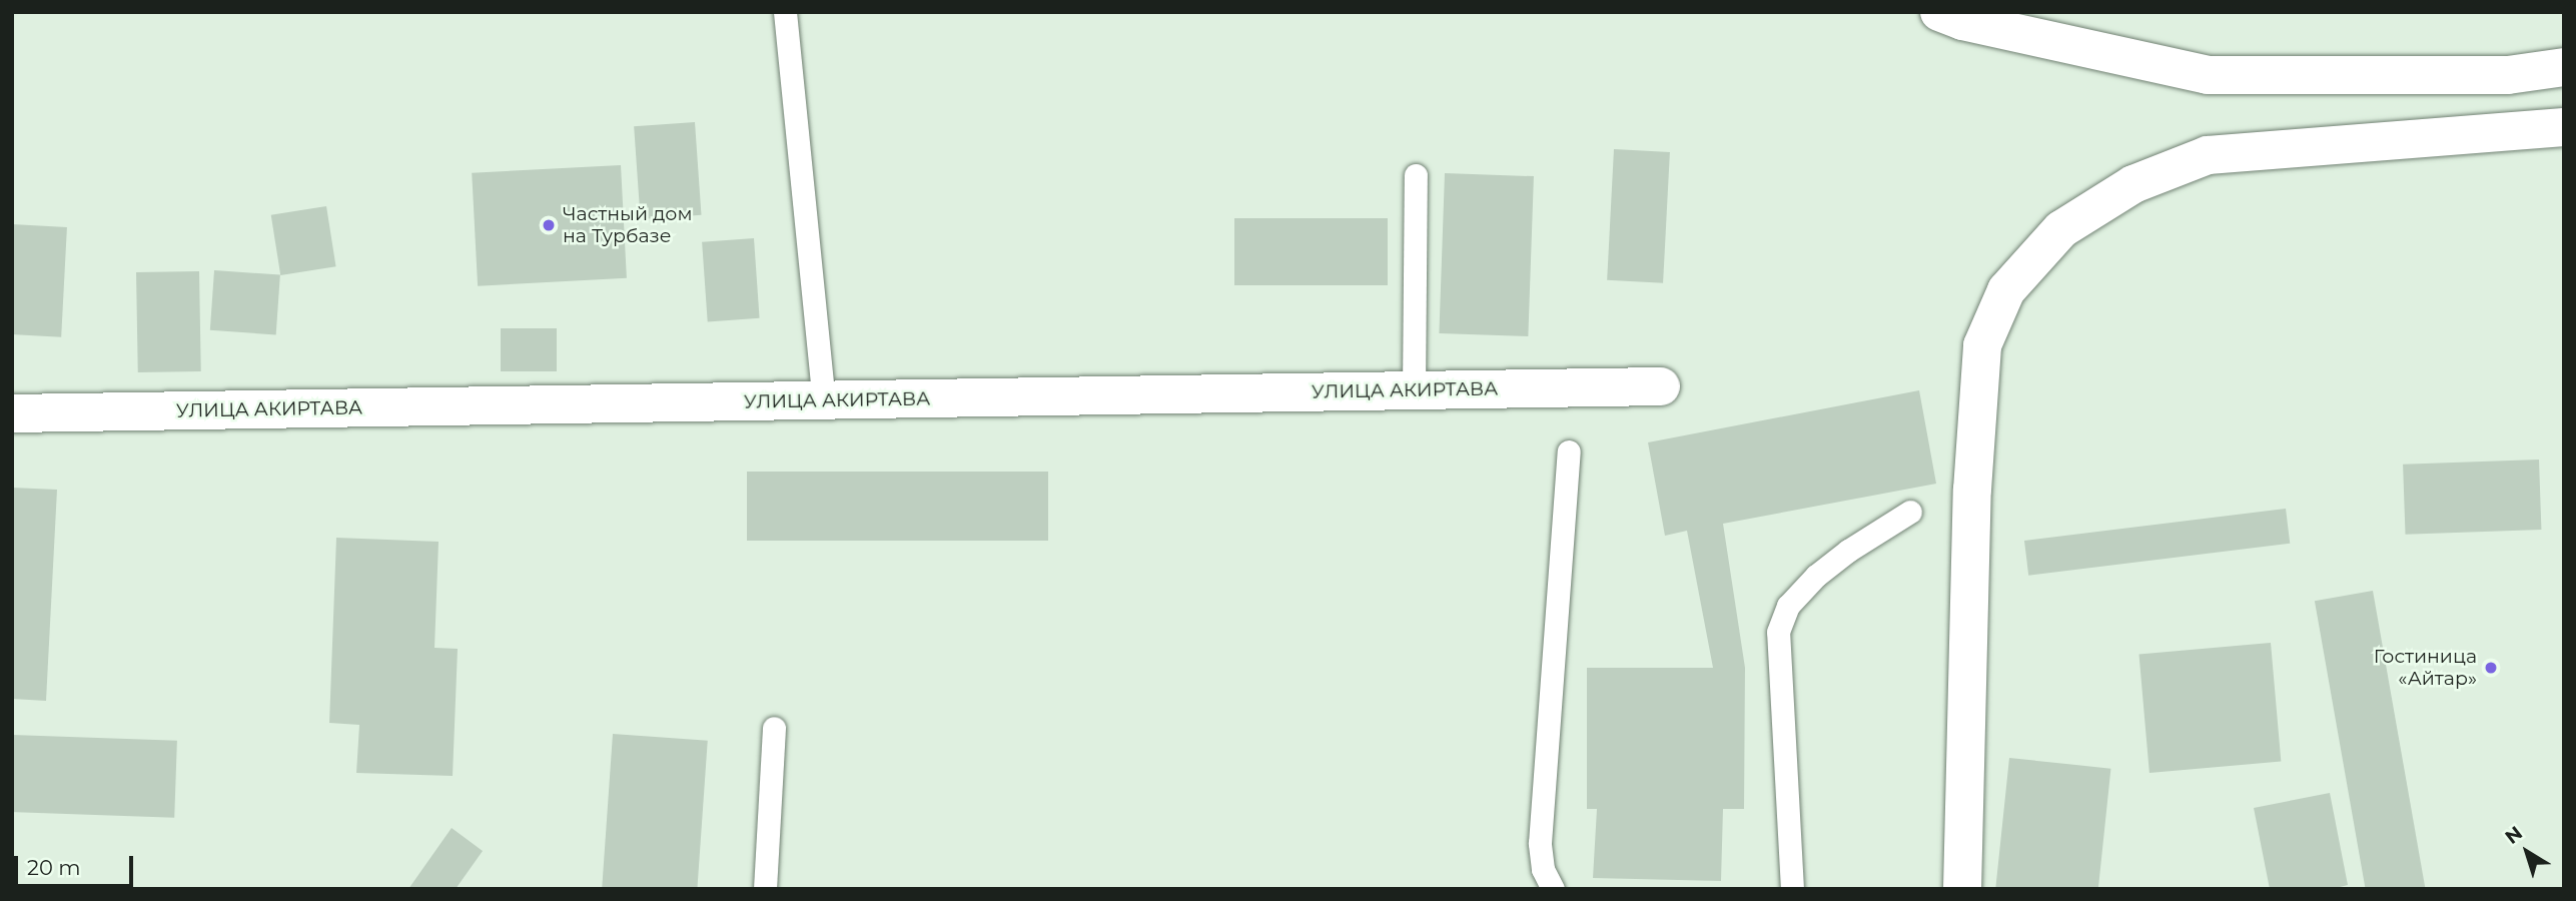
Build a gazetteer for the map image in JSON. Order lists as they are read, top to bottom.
{
  "streets": {
    "street": ["УЛИЦА АКИРТАВА"]
  },
  "places": ["Частный дом на Турбазе", "Гостиница «Айтар»"],
  "scale_bar": "20 m",
  "north": "top left"
}
